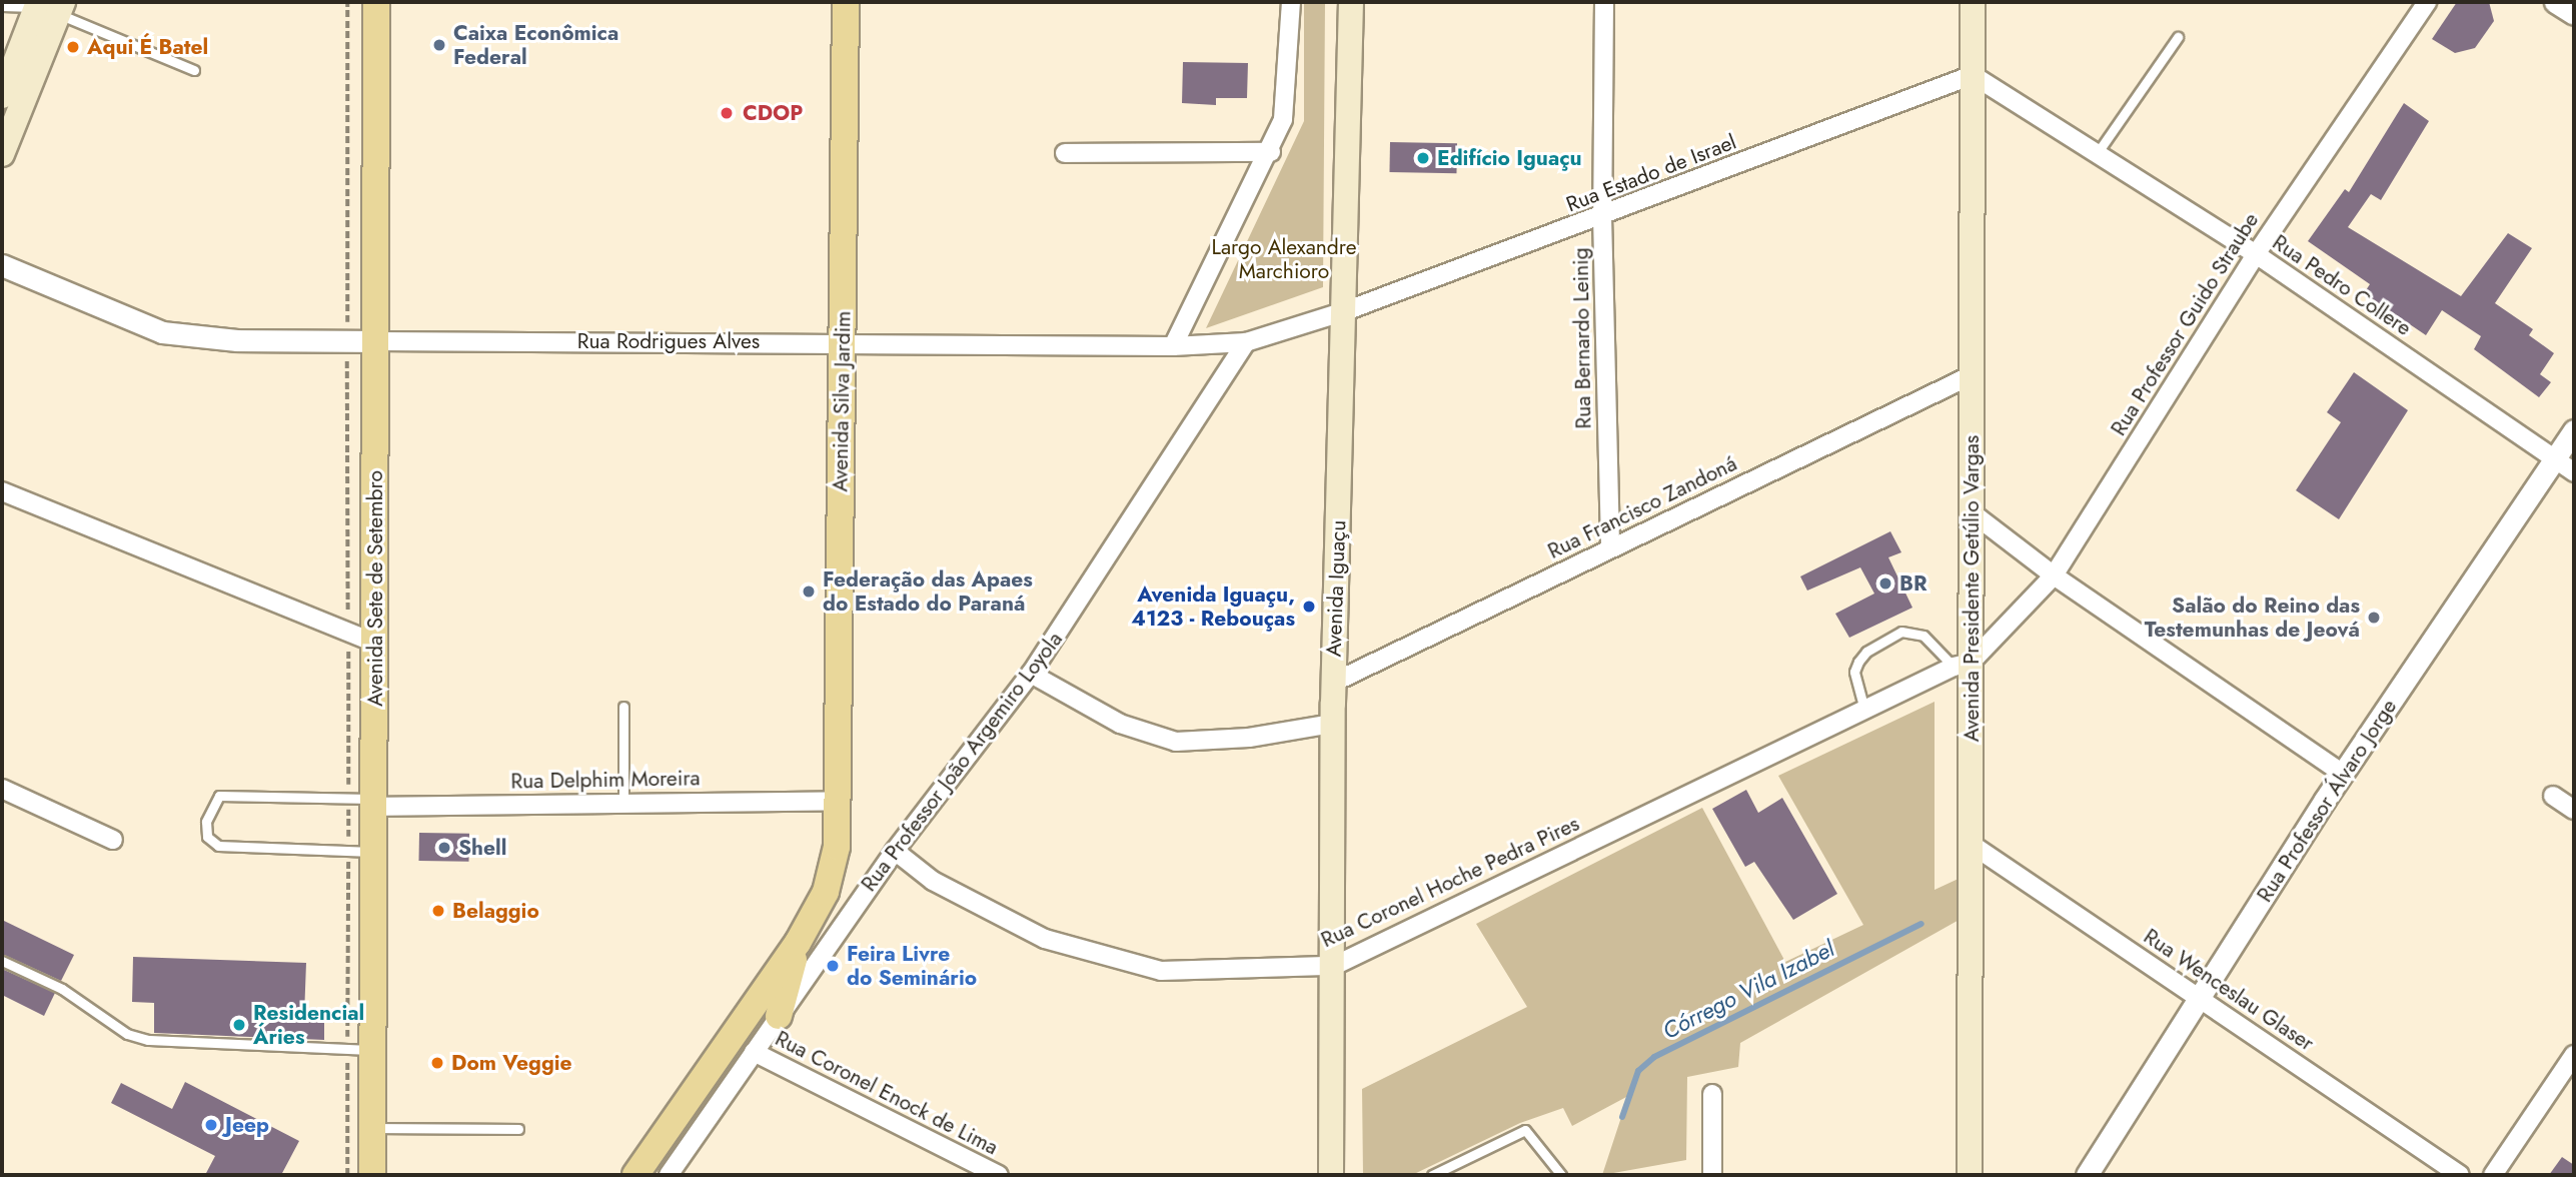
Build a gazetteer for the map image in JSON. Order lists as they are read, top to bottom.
{
  "streets": {
    "main road": [
      "Avenida Silva Jardim",
      "Avenida Sete de Setembro",
      "Avenida Iguaçu",
      "Avenida Presidente Getúlio Vargas",
      "Rua Professor João Argemiro Loyola"
    ],
    "street": [
      "Rua Estado de Israel",
      "Rua Pedro Collere",
      "Rua Professor Guido Straube",
      "Rua Bernardo Leinig",
      "Rua Rodrigues Alves",
      "Rua Francisco Zandoná",
      "Rua Delphim Moreira",
      "Rua Professor Álvaro Jorge",
      "Rua Coronel Hoche Pedra Pires",
      "Rua Wenceslau Glaser",
      "Rua Coronel Enock de Lima"
    ]
  },
  "crossings": [
    ["Rua Estado de Israel", "Rua Pedro Collere"],
    ["Rua Estado de Israel", "Rua Bernardo Leinig"],
    ["Rua Estado de Israel", "Rua Rodrigues Alves"],
    ["Rua Estado de Israel", "Avenida Iguaçu"],
    ["Rua Estado de Israel", "Avenida Presidente Getúlio Vargas"],
    ["Rua Pedro Collere", "Rua Professor Guido Straube"],
    ["Rua Pedro Collere", "Avenida Presidente Getúlio Vargas"],
    ["Rua Pedro Collere", "Rua Professor Álvaro Jorge"],
    ["Rua Professor Guido Straube", "Avenida Presidente Getúlio Vargas"],
    ["Rua Professor Guido Straube", "Rua Coronel Hoche Pedra Pires"],
    ["Rua Bernardo Leinig", "Rua Francisco Zandoná"],
    ["Rua Rodrigues Alves", "Avenida Silva Jardim"],
    ["Rua Rodrigues Alves", "Avenida Sete de Setembro"],
    ["Rua Rodrigues Alves", "Avenida Iguaçu"],
    ["Rua Rodrigues Alves", "Rua Professor João Argemiro Loyola"],
    ["Avenida Silva Jardim", "Rua Professor João Argemiro Loyola"],
    ["Avenida Silva Jardim", "Rua Delphim Moreira"],
    ["Rua Francisco Zandoná", "Avenida Iguaçu"],
    ["Rua Francisco Zandoná", "Avenida Presidente Getúlio Vargas"],
    ["Avenida Sete de Setembro", "Rua Delphim Moreira"],
    ["Avenida Iguaçu", "Rua Coronel Hoche Pedra Pires"],
    ["Avenida Presidente Getúlio Vargas", "Rua Coronel Hoche Pedra Pires"],
    ["Avenida Presidente Getúlio Vargas", "Rua Wenceslau Glaser"],
    ["Rua Professor João Argemiro Loyola", "Rua Delphim Moreira"],
    ["Rua Professor João Argemiro Loyola", "Rua Coronel Hoche Pedra Pires"],
    ["Rua Professor João Argemiro Loyola", "Rua Coronel Enock de Lima"],
    ["Rua Professor Álvaro Jorge", "Rua Wenceslau Glaser"]
  ],
  "water": ["Córrego Vila Izabel"],
  "parks": ["Largo Alexandre Marchioro"],
  "places": [
    "Caixa Econômica Federal",
    "Aqui É Batel",
    "CDOP",
    "Edifício Iguaçu",
    "BR",
    "Federação das Apaes do Estado do Paraná",
    "Avenida Iguaçu, 4123 - Rebouças",
    "Salão do Reino das Testemunhas de Jeová",
    "Shell",
    "Belaggio",
    "Feira Livre do Seminário",
    "Residencial Áries",
    "Dom Veggie",
    "Jeep"
  ]
}
